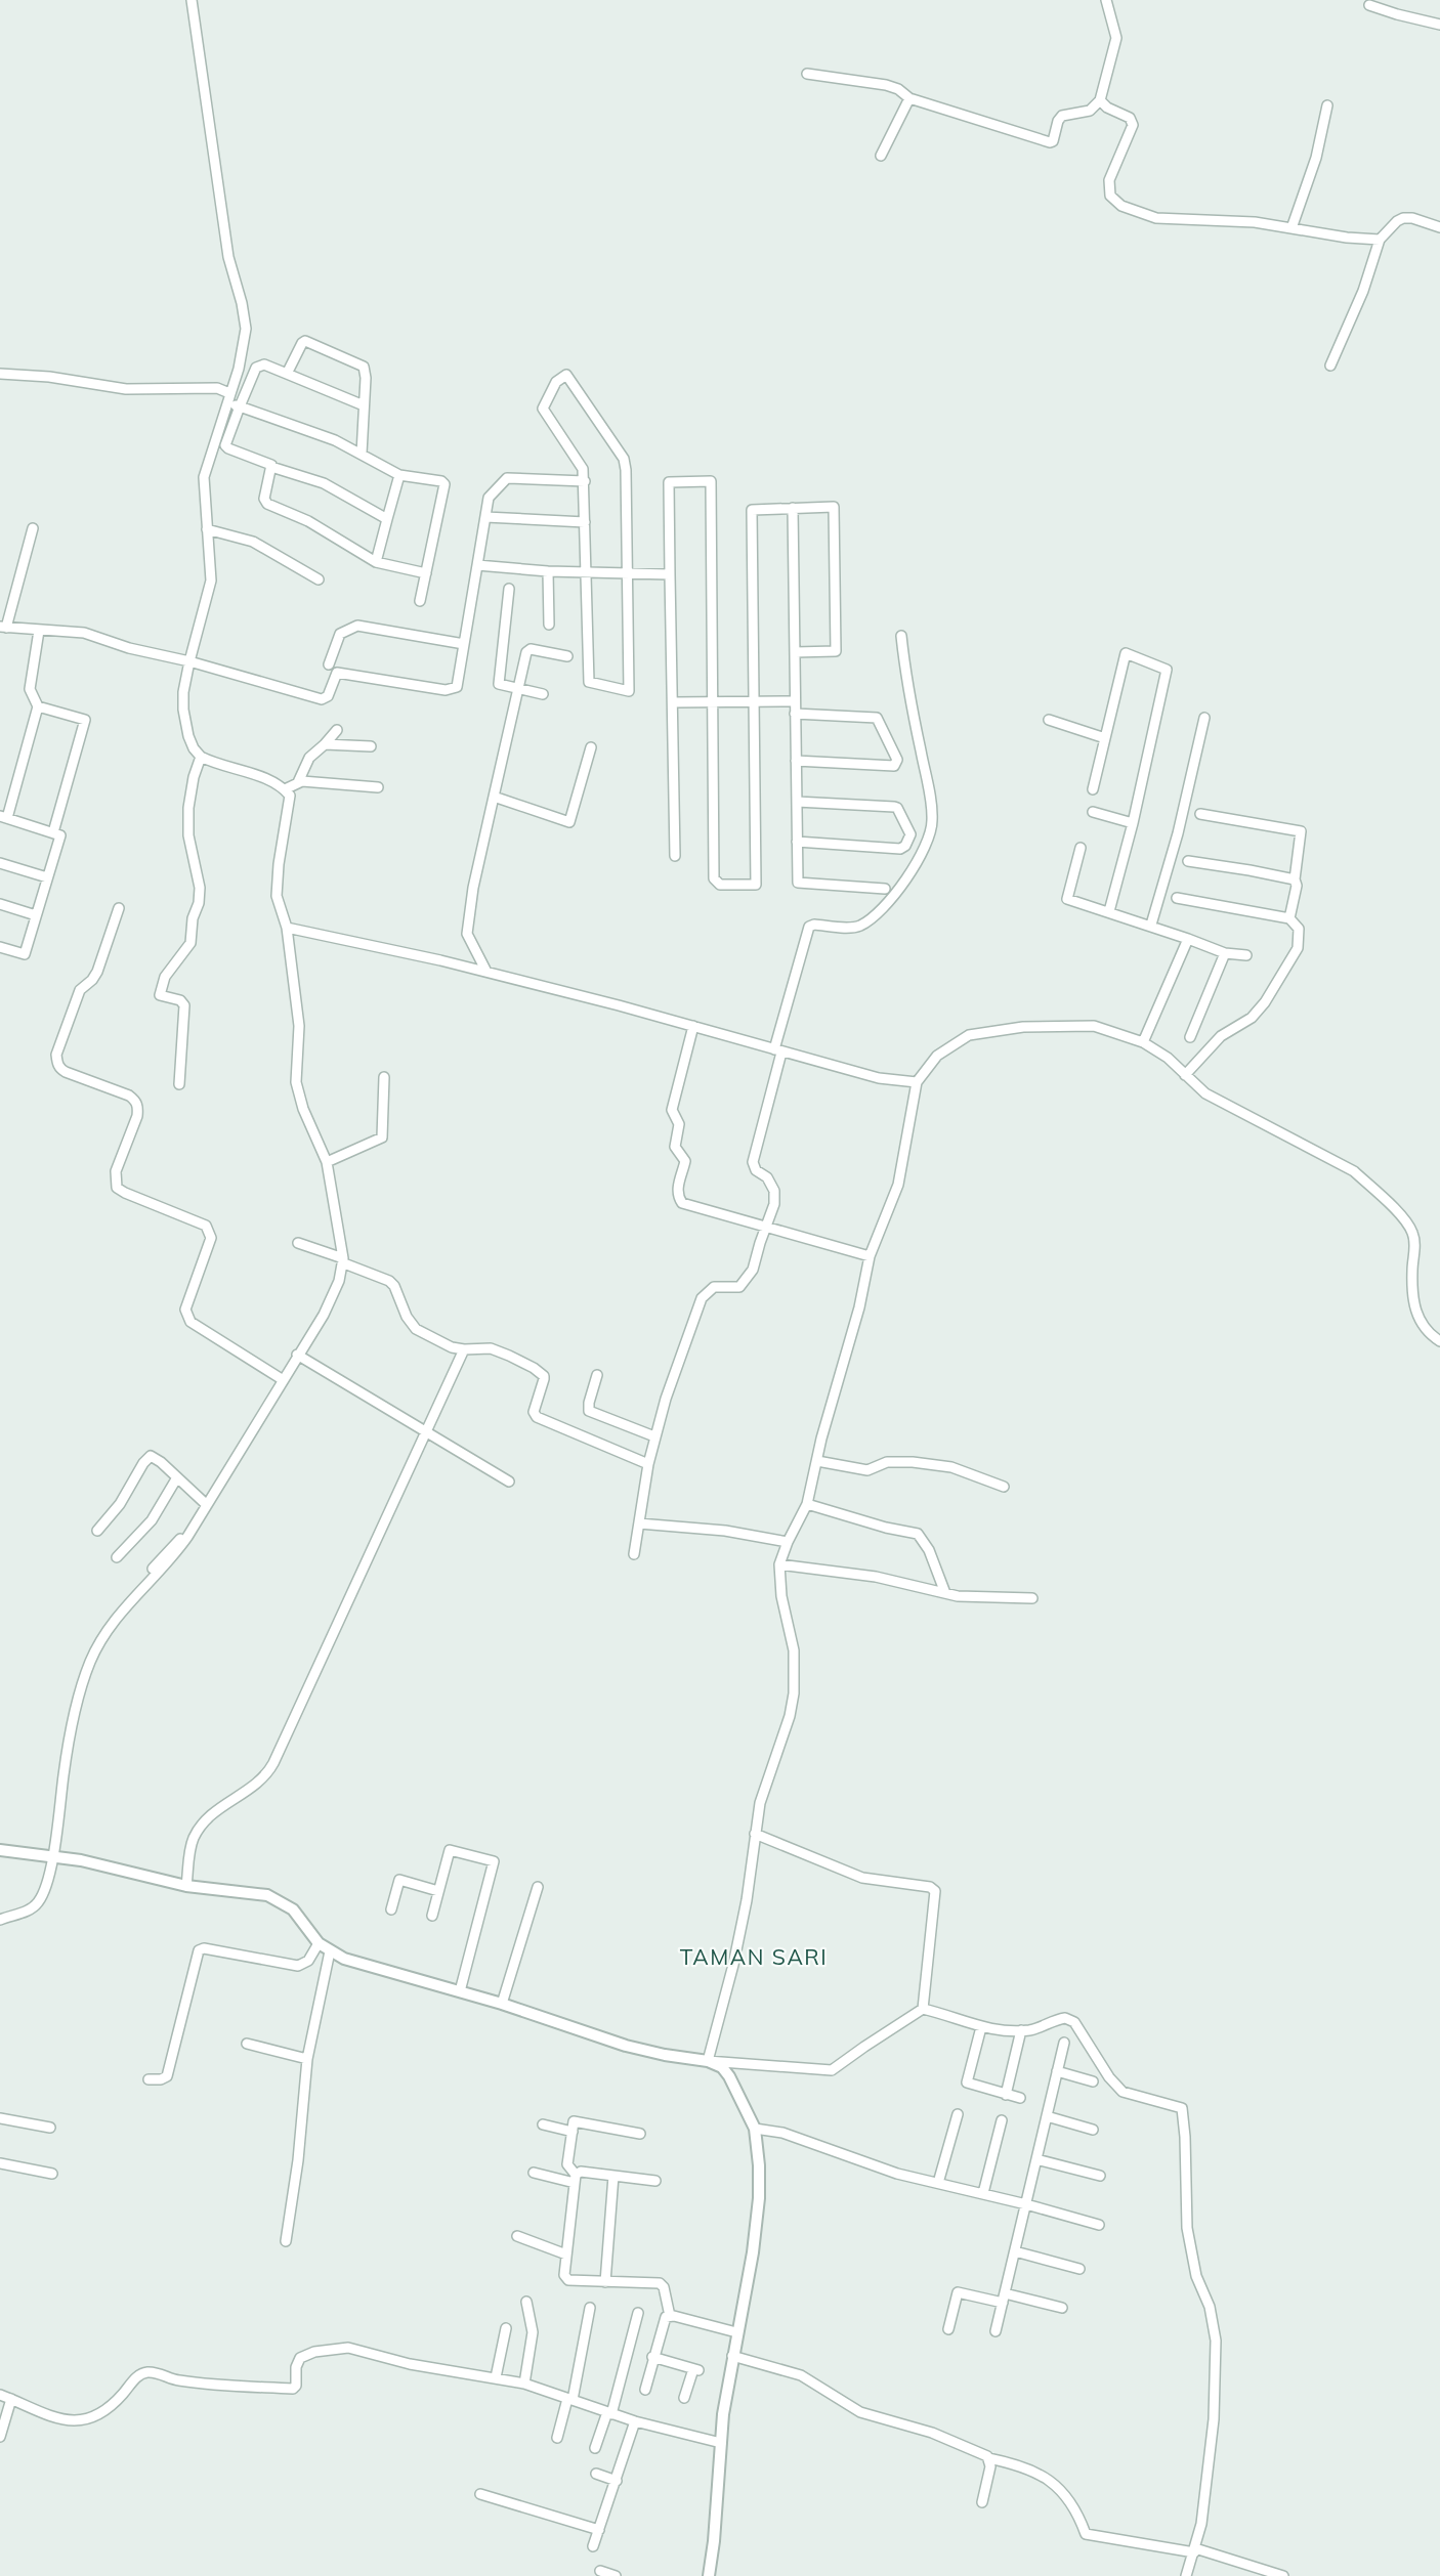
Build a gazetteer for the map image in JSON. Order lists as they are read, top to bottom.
{
  "districts": ["TAMAN SARI"]
}
